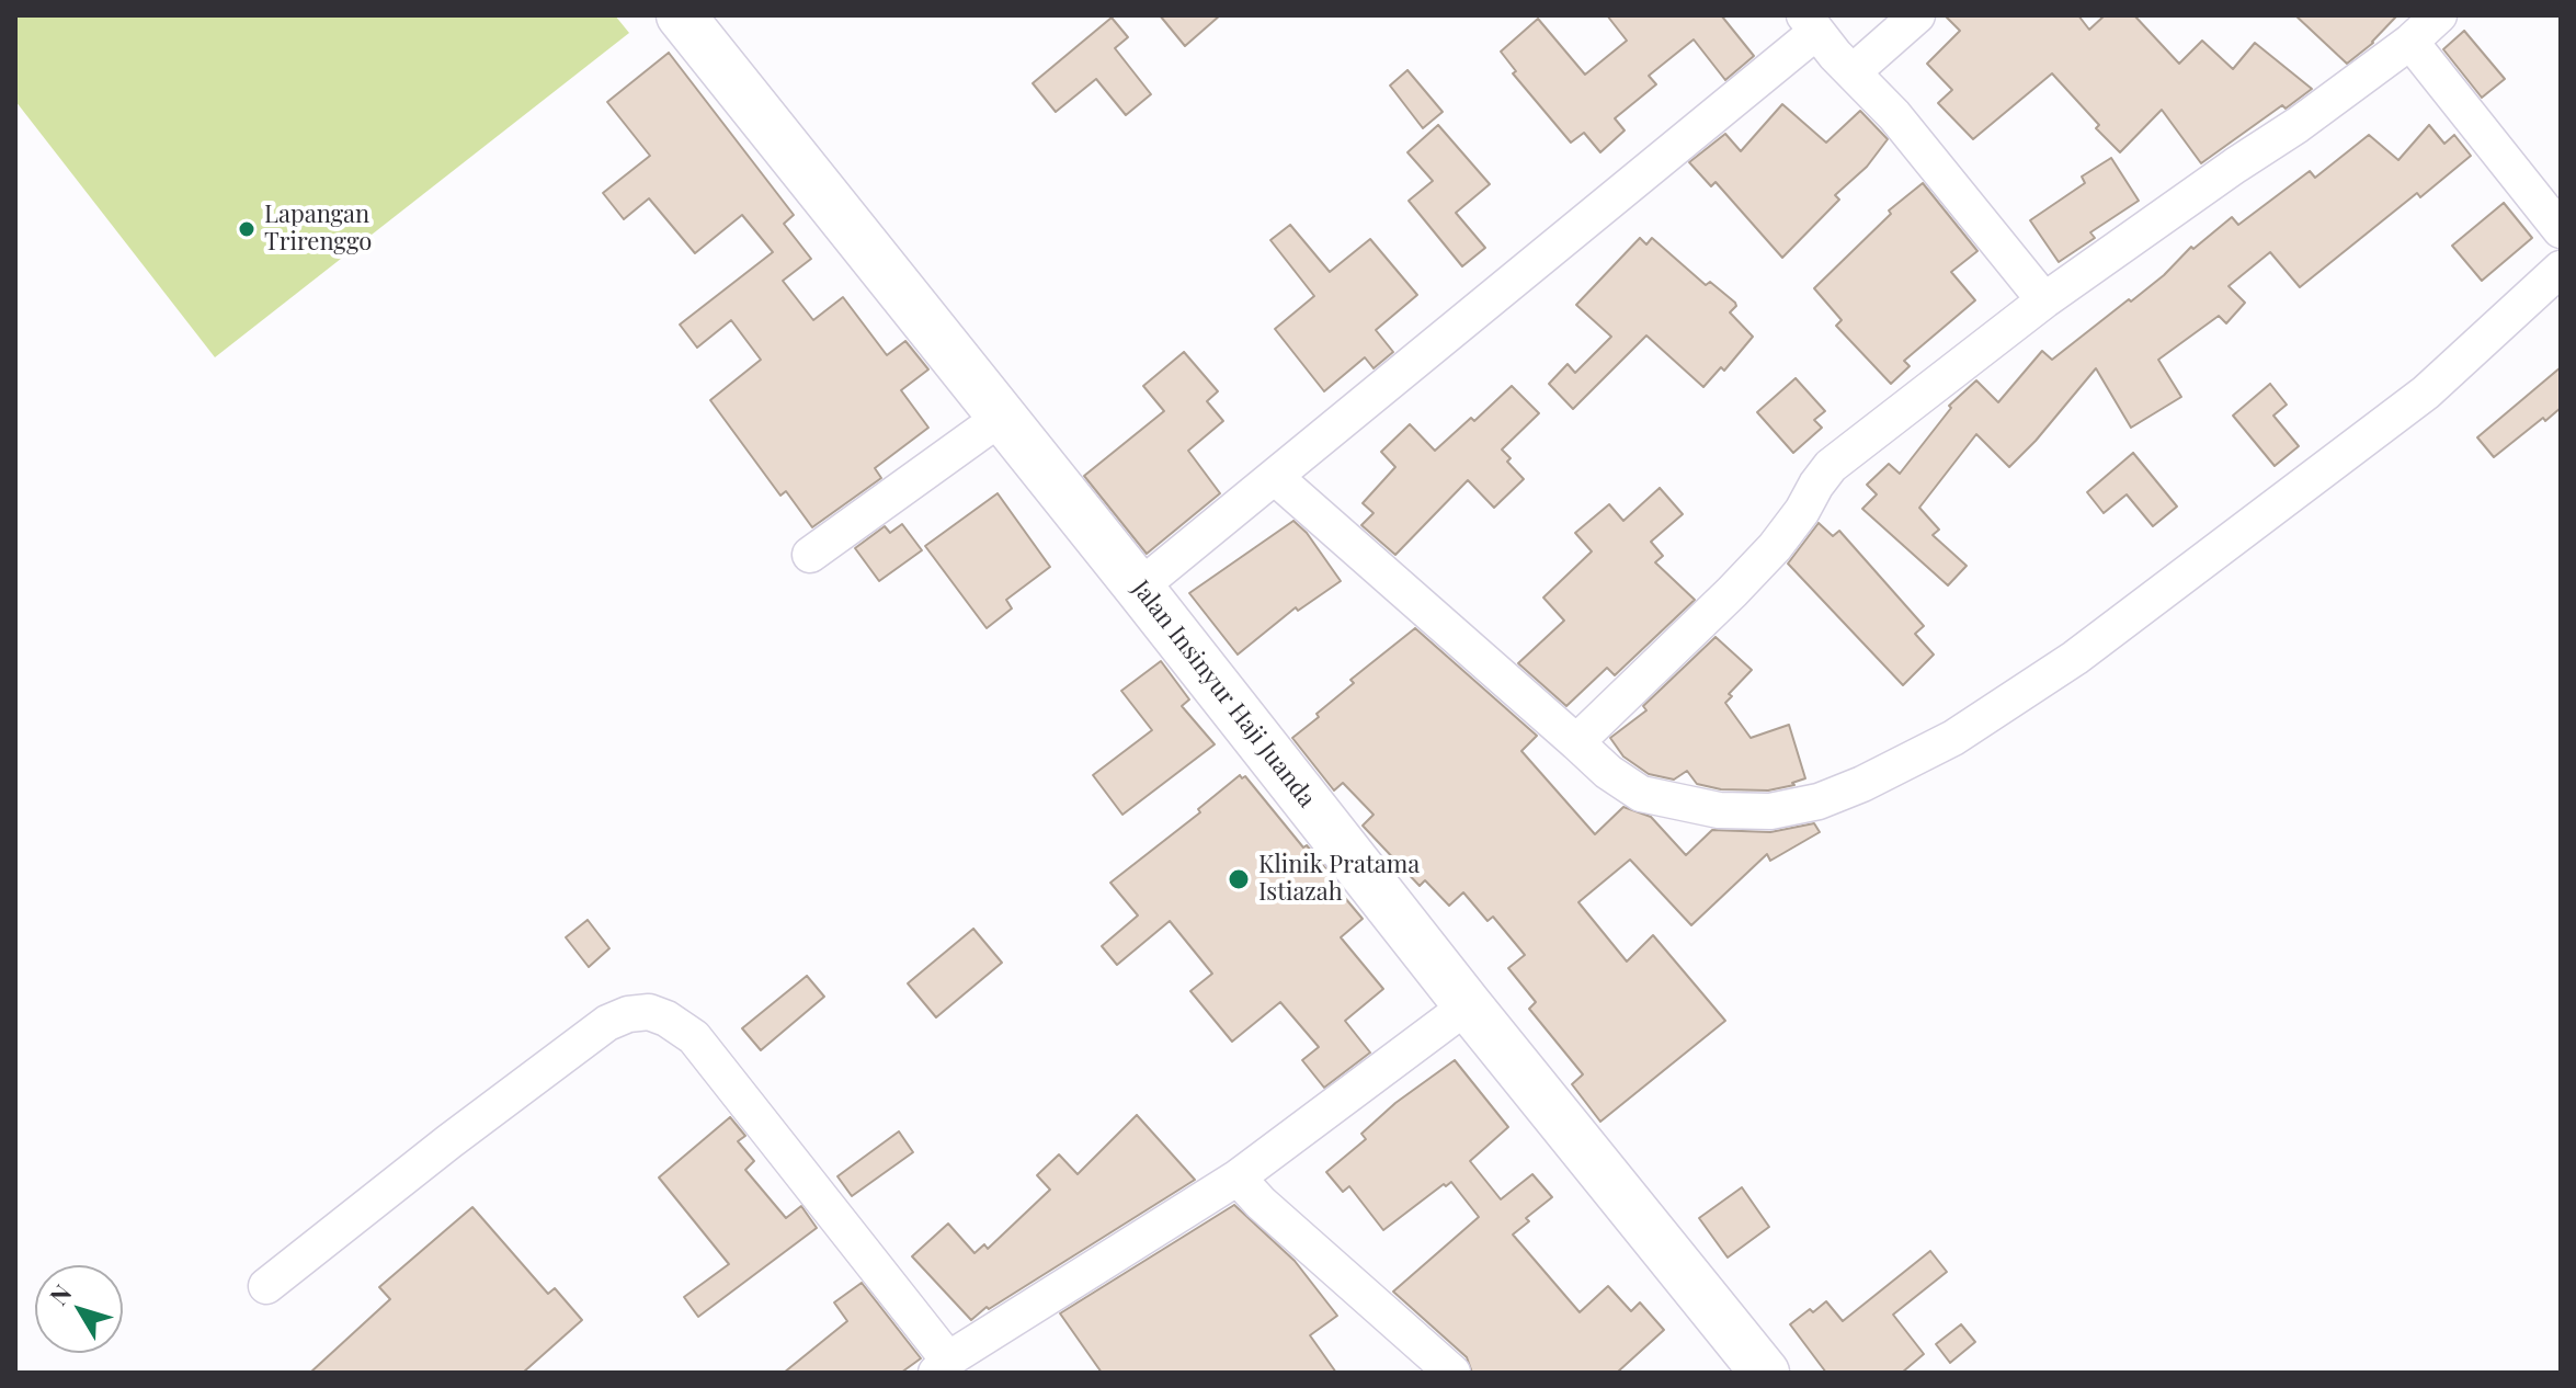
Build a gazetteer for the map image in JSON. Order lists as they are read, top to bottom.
{
  "streets": {
    "main road": ["Jalan Insinyur Haji Juanda"]
  },
  "places": ["Lapangan Trirenggo", "Klinik Pratama Istiazah"],
  "north": "top left"
}
